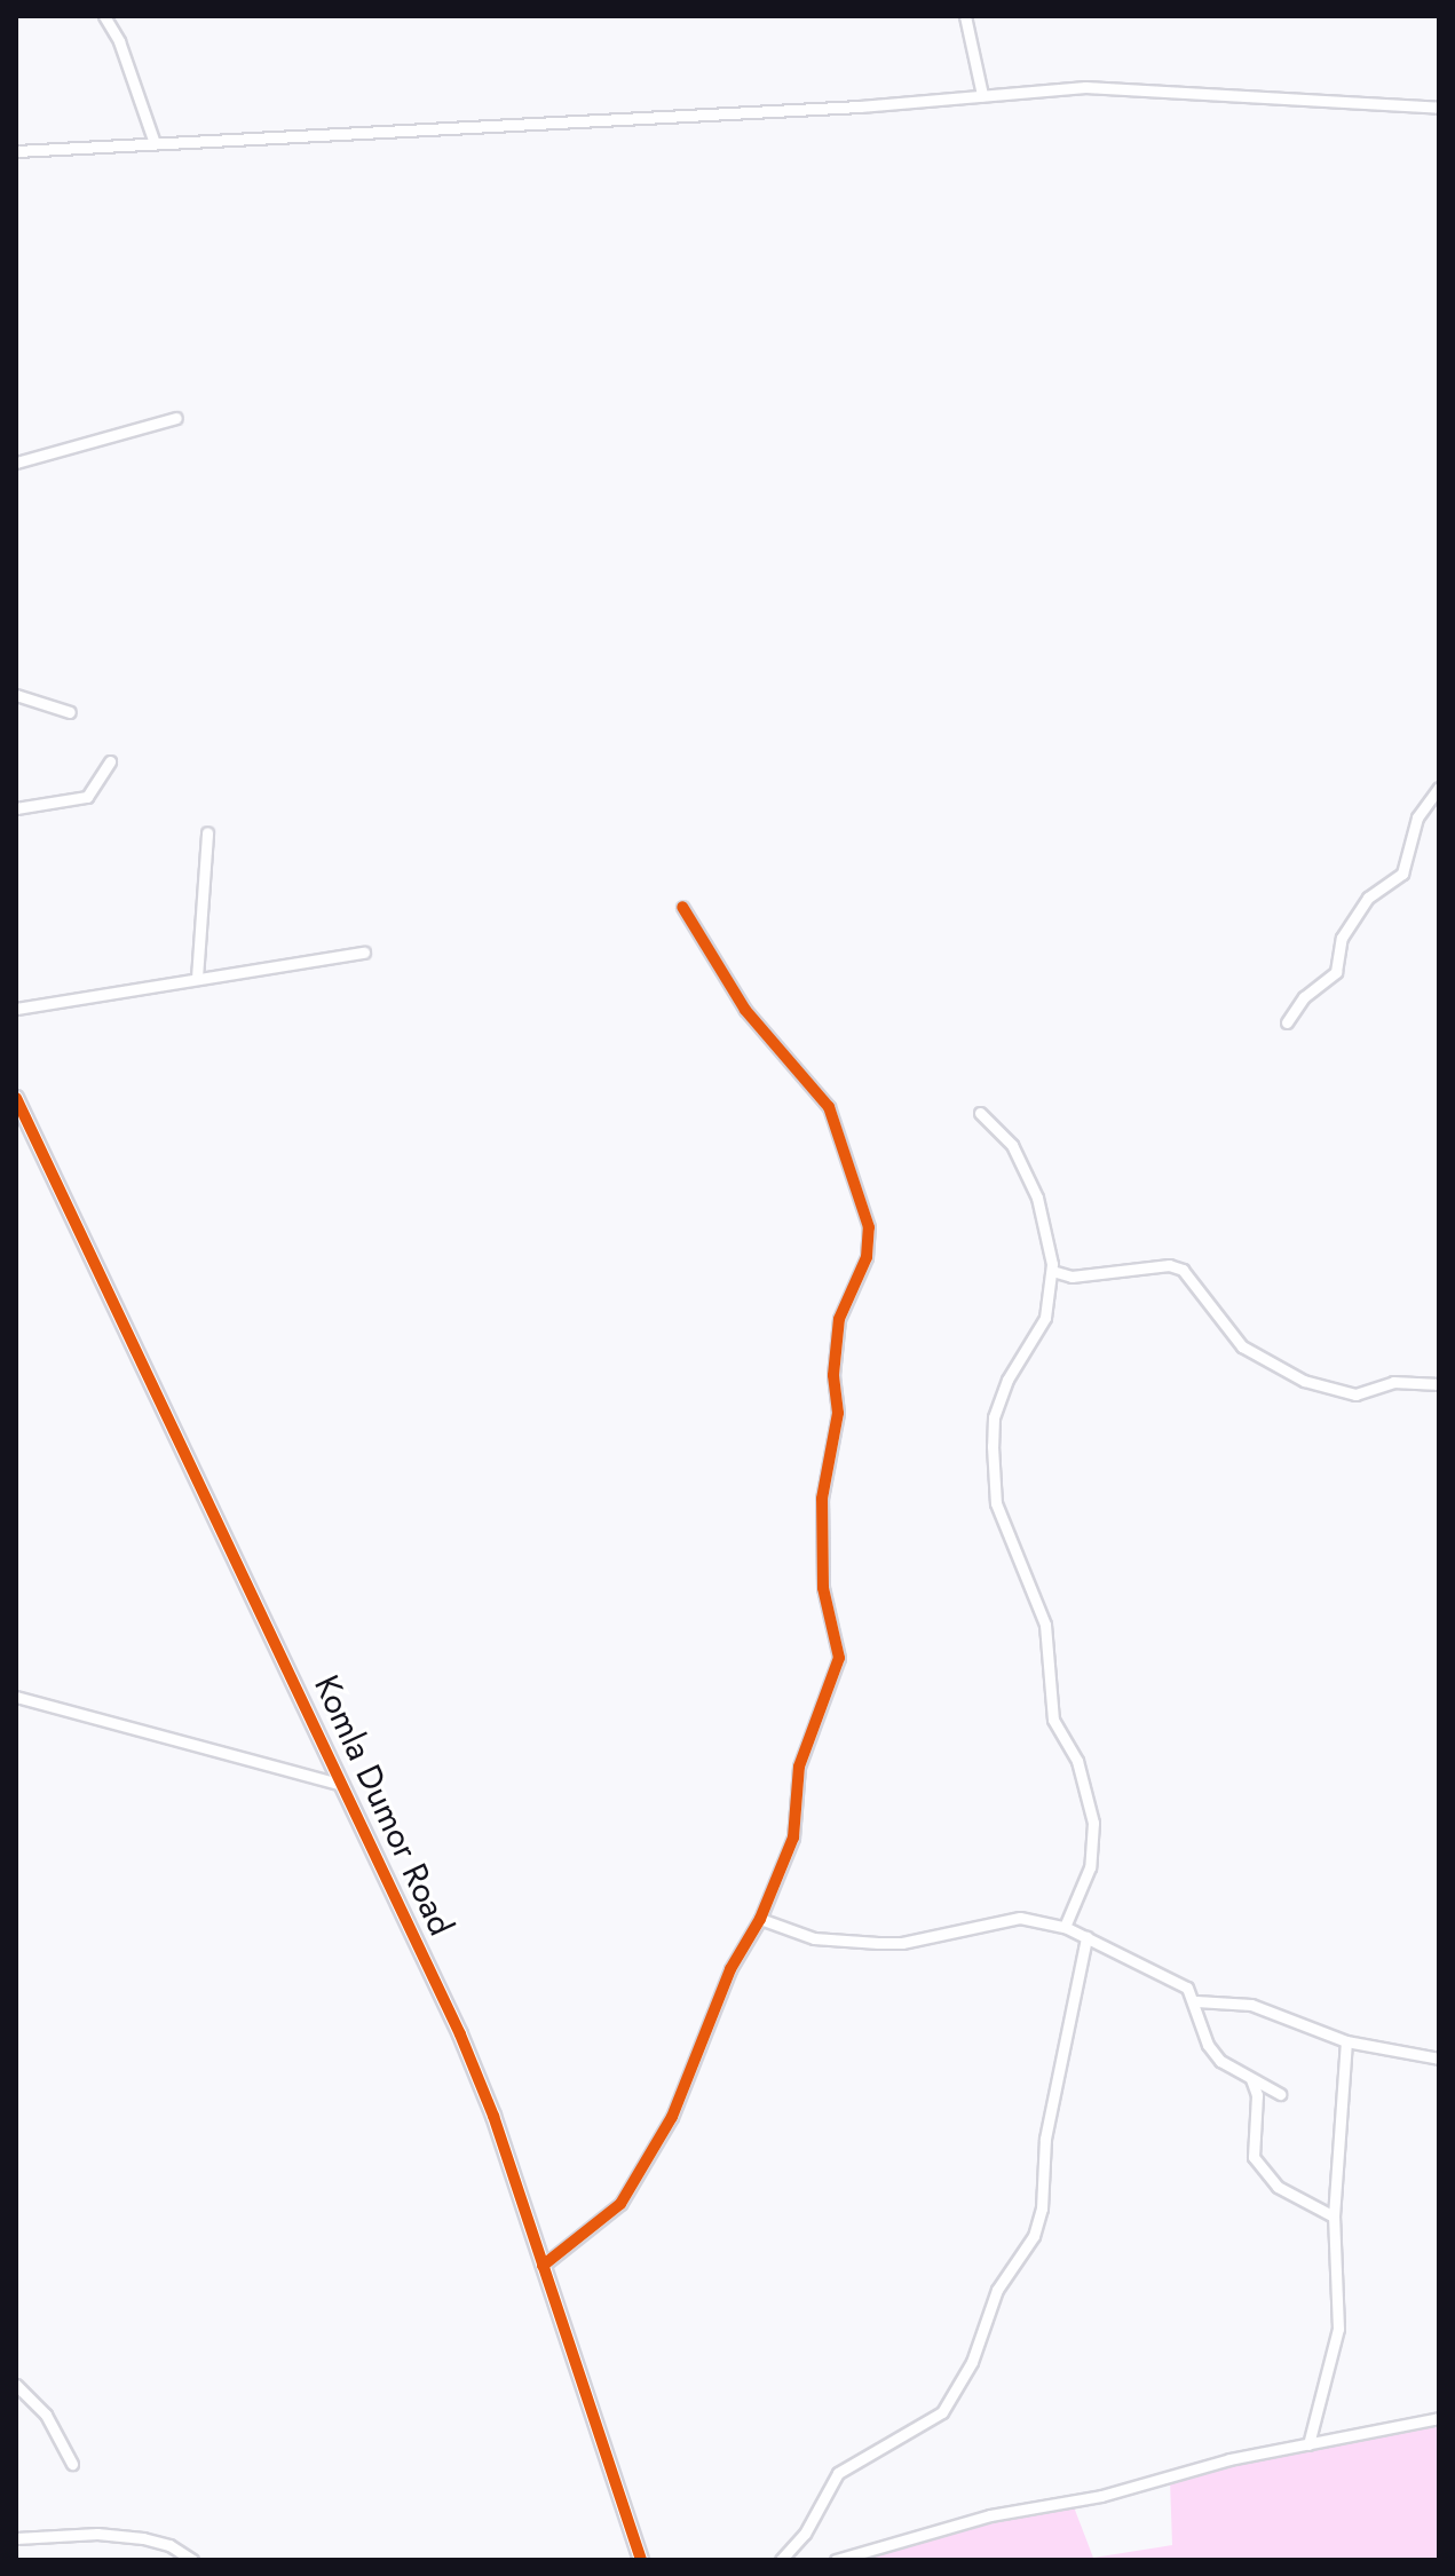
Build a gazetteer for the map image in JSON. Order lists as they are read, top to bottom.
{
  "streets": {
    "street": ["Komla Dumor Road"]
  }
}
